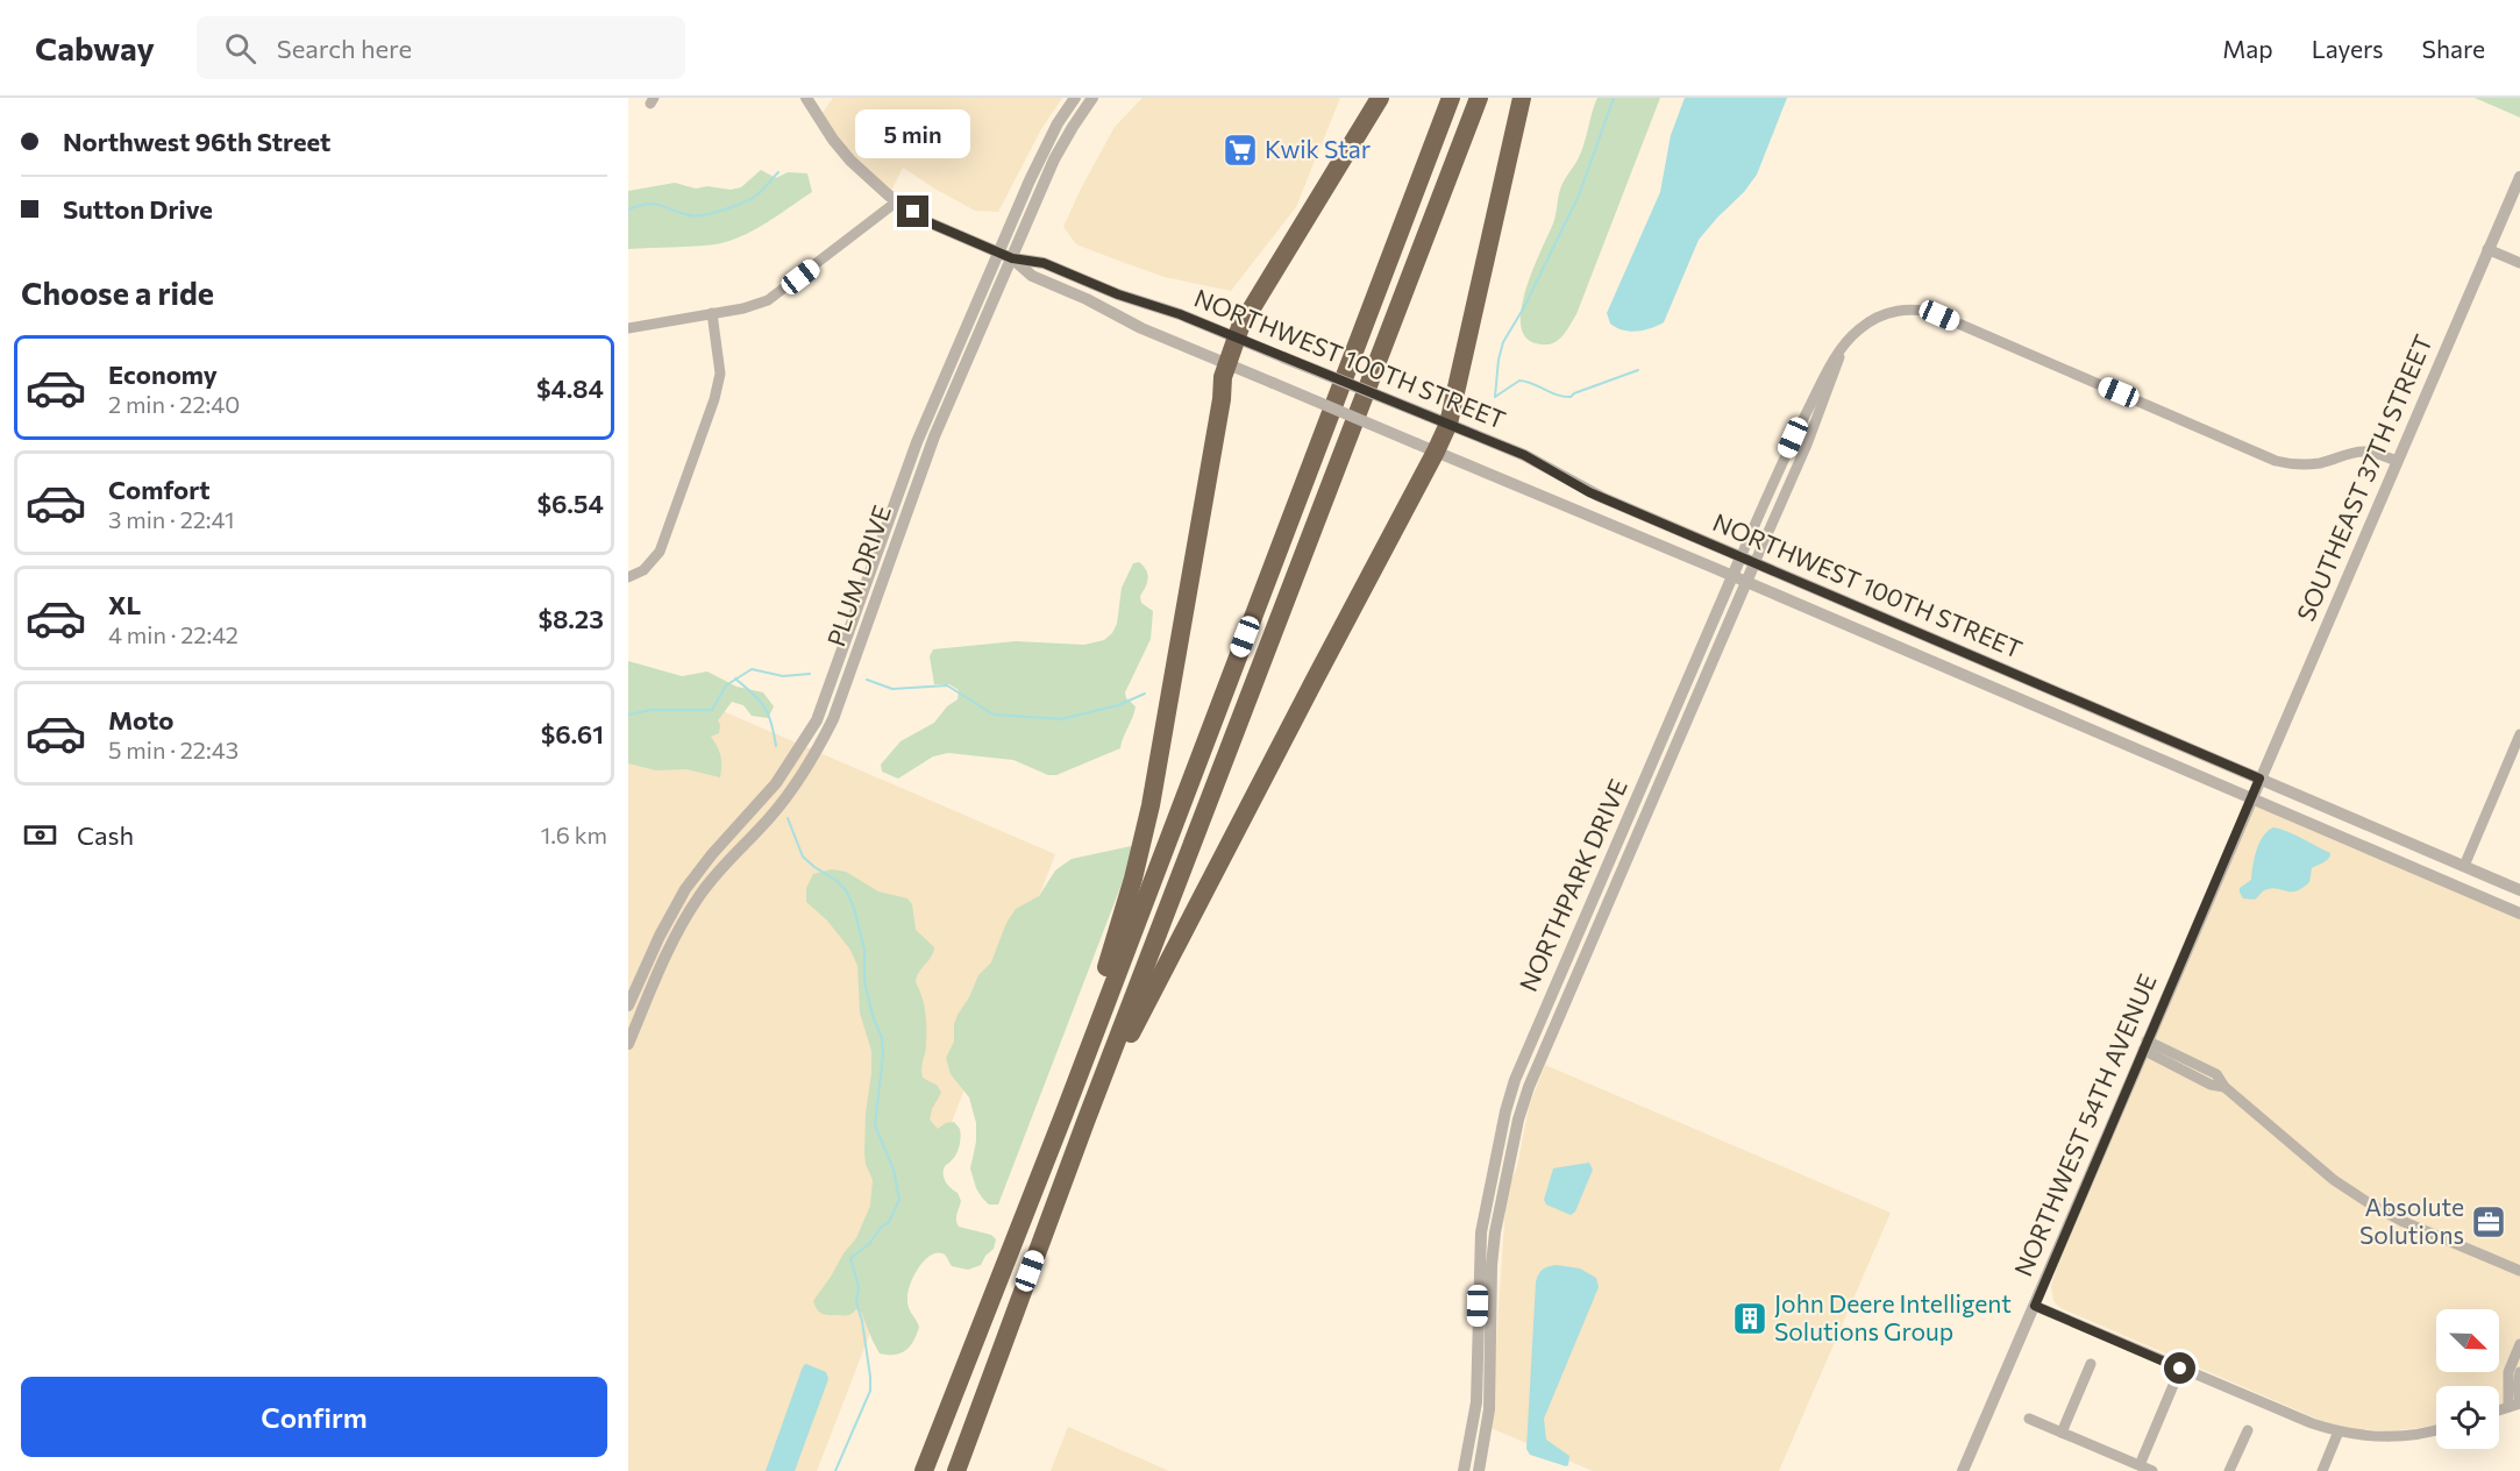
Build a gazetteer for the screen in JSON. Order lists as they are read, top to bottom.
{
  "streets": {
    "street": [
      "NORTHWEST 100TH STREET",
      "SOUTHEAST 37TH STREET",
      "PLUM DRIVE",
      "NORTHPARK DRIVE",
      "NORTHWEST 54TH AVENUE"
    ]
  },
  "crossings": [
    ["NORTHWEST 100TH STREET", "SOUTHEAST 37TH STREET"],
    ["NORTHWEST 100TH STREET", "PLUM DRIVE"],
    ["NORTHWEST 100TH STREET", "NORTHPARK DRIVE"],
    ["NORTHWEST 100TH STREET", "NORTHWEST 54TH AVENUE"],
    ["SOUTHEAST 37TH STREET", "NORTHPARK DRIVE"],
    ["SOUTHEAST 37TH STREET", "NORTHWEST 54TH AVENUE"]
  ],
  "places": {
    "supermarket": ["Kwik Star"],
    "office": ["Absolute Solutions"],
    "building": ["John Deere Intelligent Solutions Group"]
  },
  "north": "bottom right",
  "page": {
    "header": "Cabway",
    "search": "Search here",
    "nav": ["Map", "Layers", "Share"],
    "banner": ["Northwest 96th Street", "Sutton Drive"],
    "bubble": "5 min",
    "heading": "Choose a ride",
    "list": [
      {
        "name": "Economy",
        "note": "2 min · 22:40",
        "value": "$4.84"
      },
      {
        "name": "Comfort",
        "note": "3 min · 22:41",
        "value": "$6.54"
      },
      {
        "name": "XL",
        "note": "4 min · 22:42",
        "value": "$8.23"
      },
      {
        "name": "Moto",
        "note": "5 min · 22:43",
        "value": "$6.61"
      }
    ],
    "pay": ["Cash", "1.6 km"],
    "buttons": "Confirm"
  }
}
